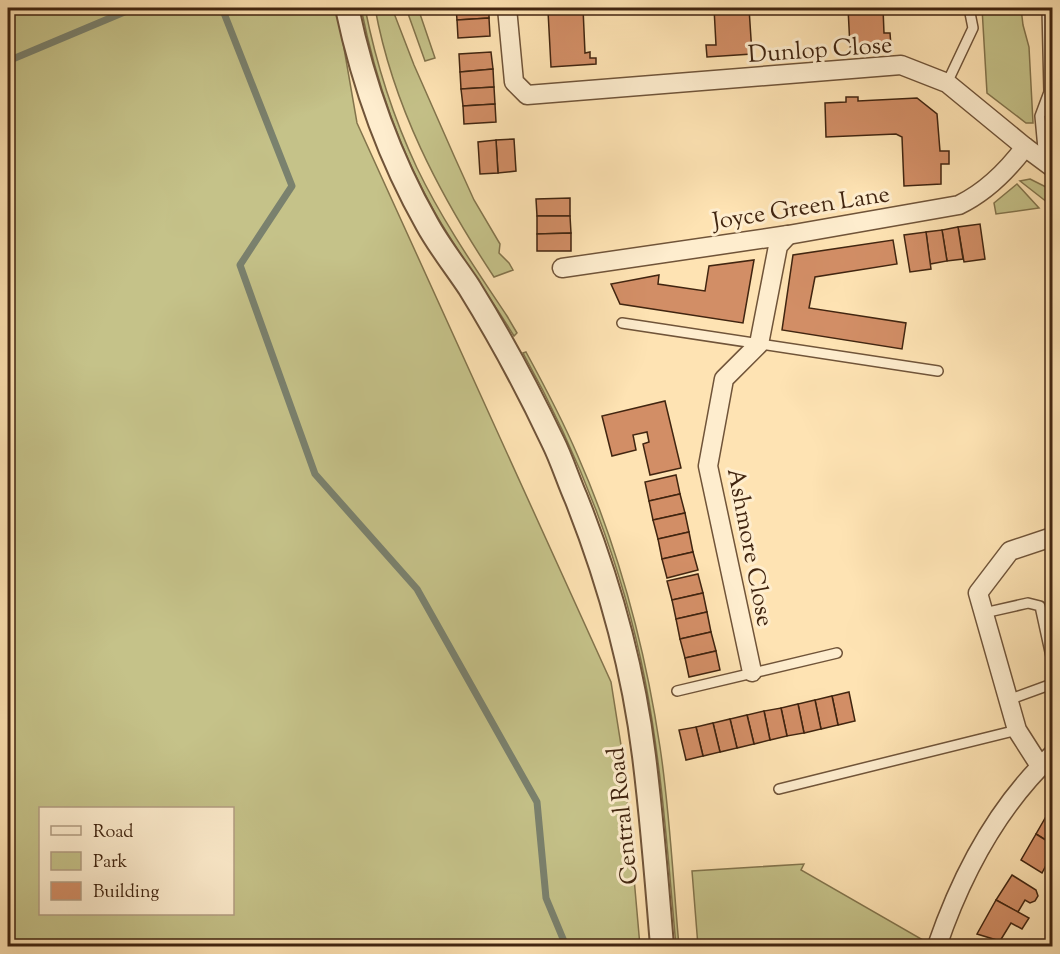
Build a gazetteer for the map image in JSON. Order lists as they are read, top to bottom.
{
  "streets": {
    "street": [
      "Dunlop Close",
      "Joyce Green Lane",
      "Ashmore Close",
      "Central Road"
    ]
  },
  "crossings": [
    ["Dunlop Close", "Joyce Green Lane"]
  ],
  "legend": ["Road", "Park", "Building"]
}
